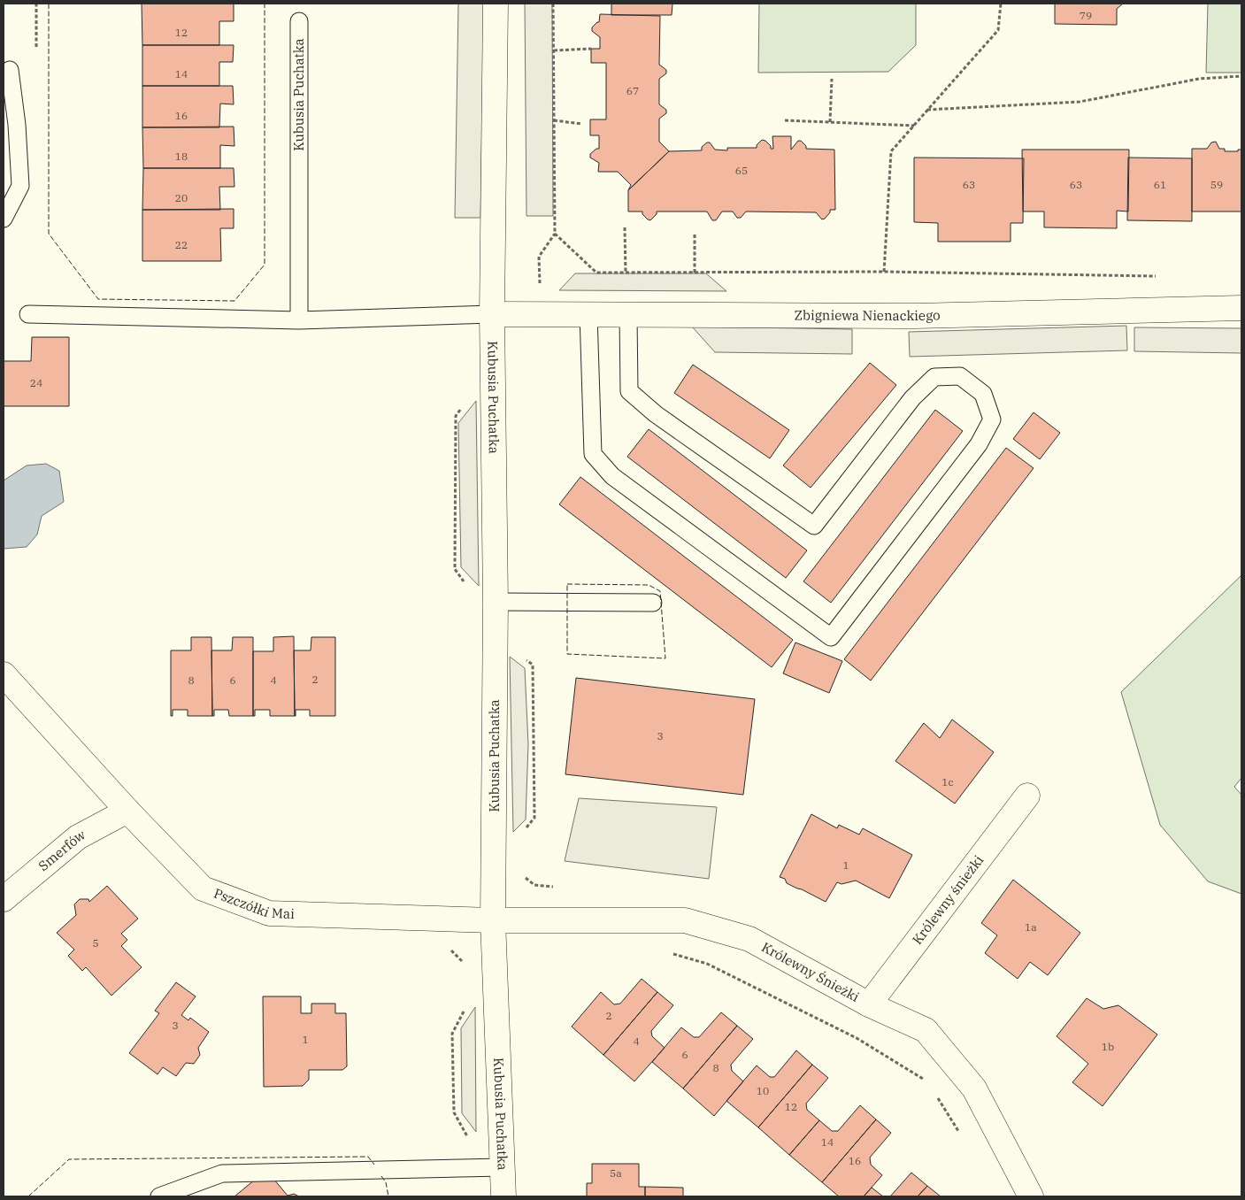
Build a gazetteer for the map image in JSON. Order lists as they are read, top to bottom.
{
  "streets": {
    "street": [
      "Kubusia Puchatka",
      "Zbigniewa Nienackiego",
      "Smerfów",
      "Królewny śnieżki",
      "Pszczółki Mai",
      "Królewny Śnieżki"
    ]
  },
  "crossings": [
    ["Kubusia Puchatka", "Zbigniewa Nienackiego"],
    ["Kubusia Puchatka", "Pszczółki Mai"],
    ["Kubusia Puchatka", "Królewny Śnieżki"],
    ["Smerfów", "Pszczółki Mai"],
    ["Królewny śnieżki", "Królewny Śnieżki"],
    ["Pszczółki Mai", "Królewny Śnieżki"]
  ],
  "house_numbers": [
    "79",
    "12",
    "14",
    "67",
    "16",
    "18",
    "65",
    "63",
    "63",
    "61",
    "59",
    "20",
    "22",
    "24",
    "2",
    "8",
    "6",
    "4",
    "3",
    "1c",
    "1",
    "1a",
    "5",
    "2",
    "3",
    "1",
    "4",
    "1b",
    "6",
    "8",
    "10",
    "12",
    "14",
    "16",
    "5a"
  ]
}
